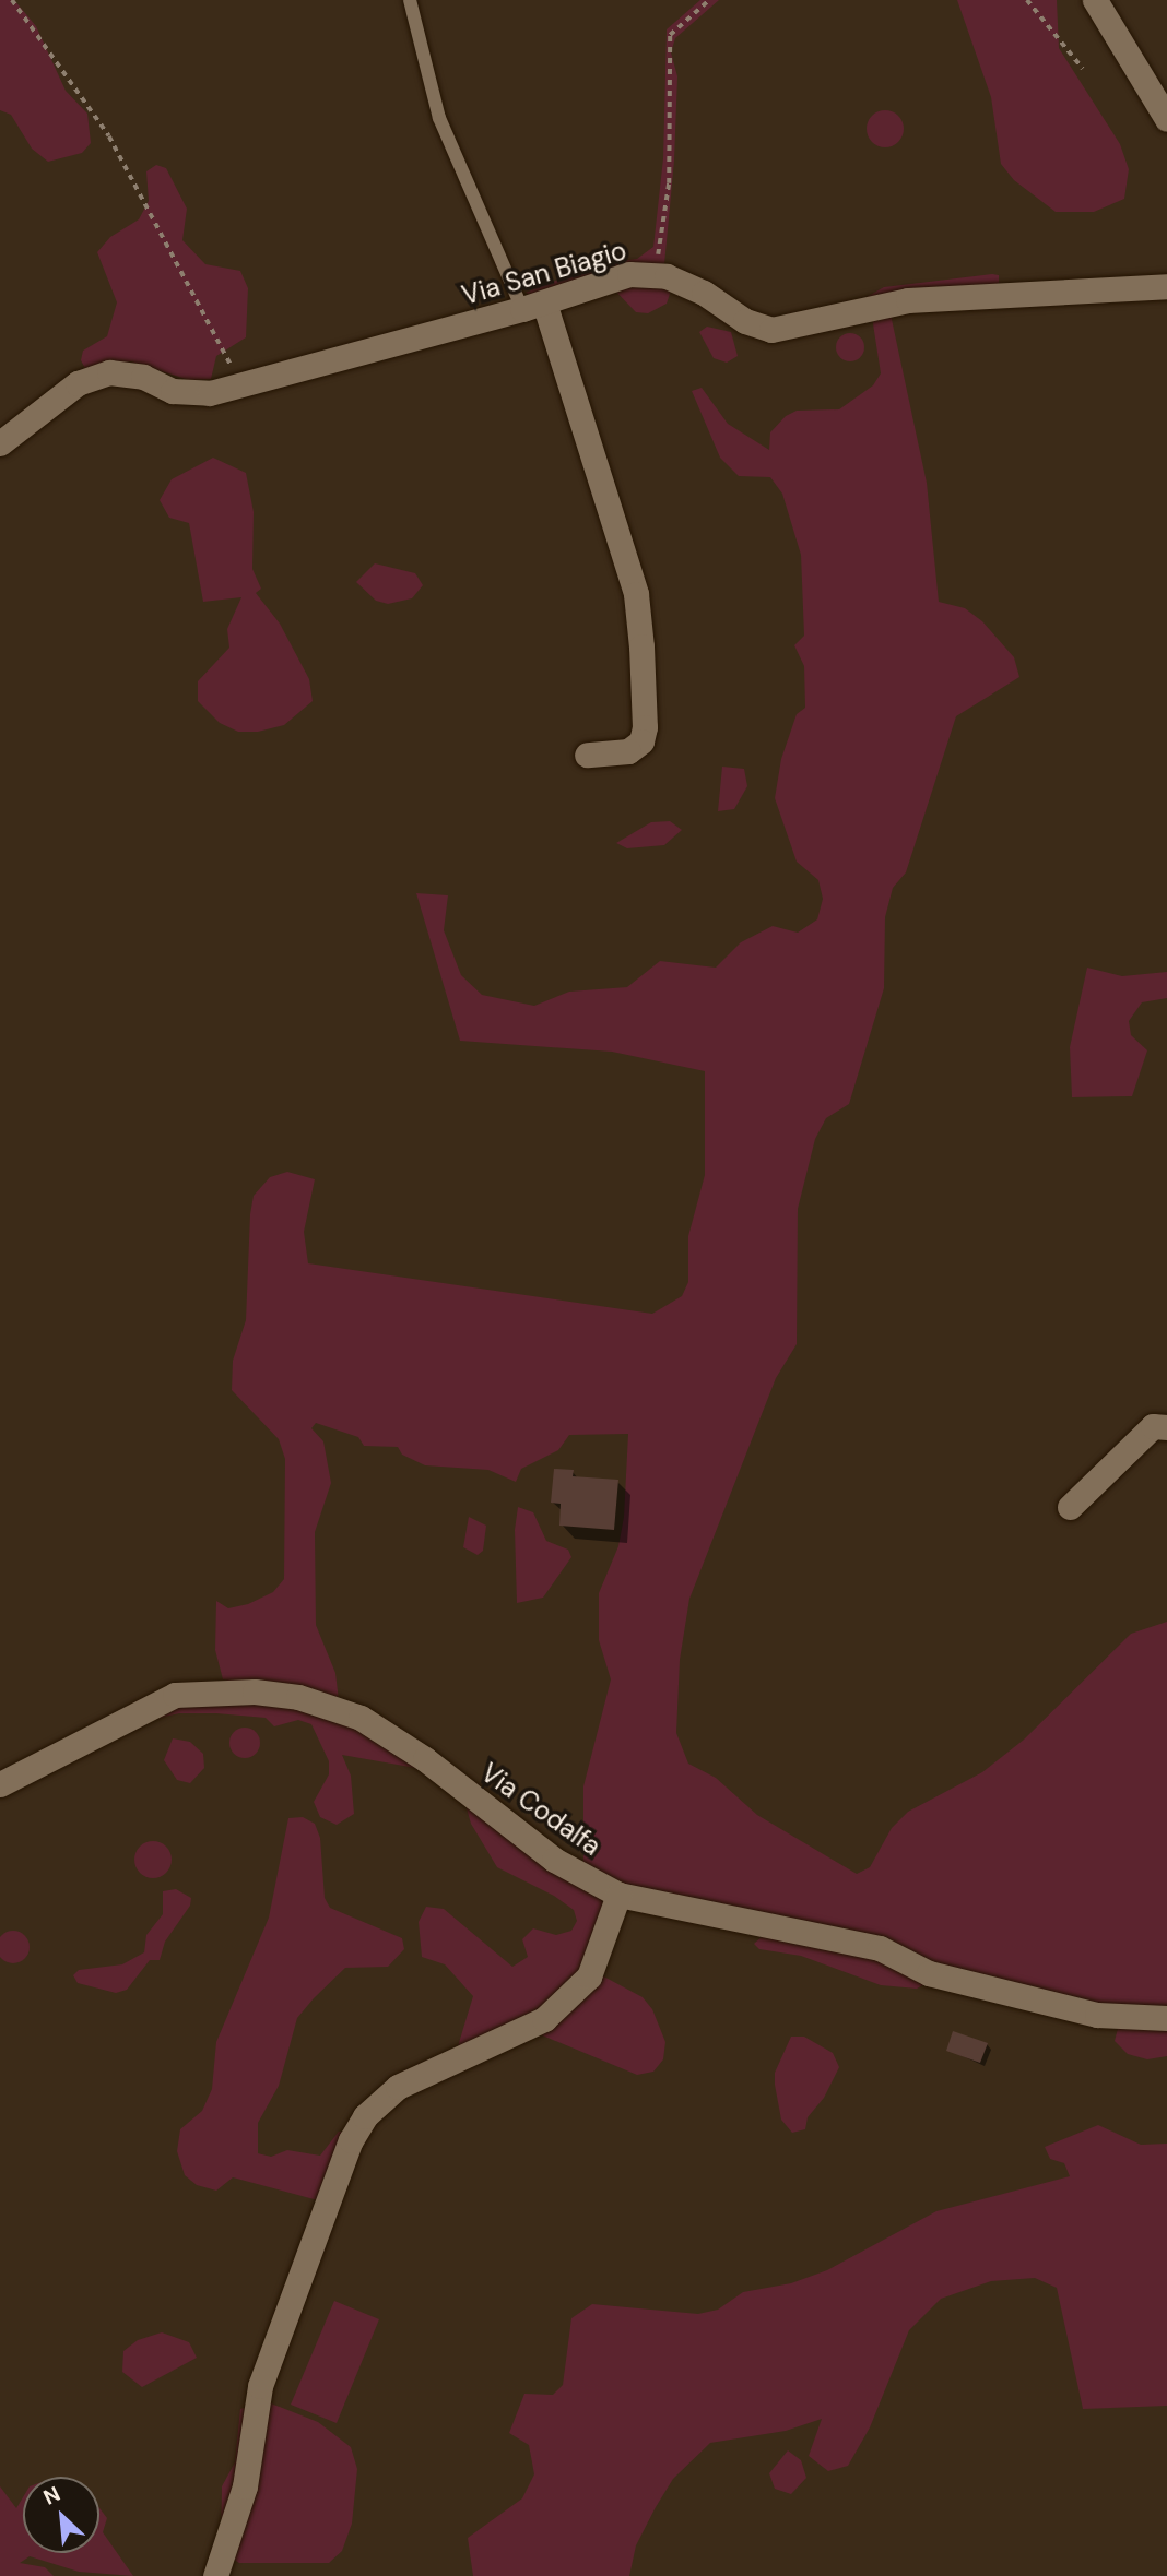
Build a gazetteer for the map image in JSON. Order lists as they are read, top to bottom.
{
  "streets": {
    "street": ["Via San Biagio", "Via Codalfa"]
  },
  "north": "top left"
}
